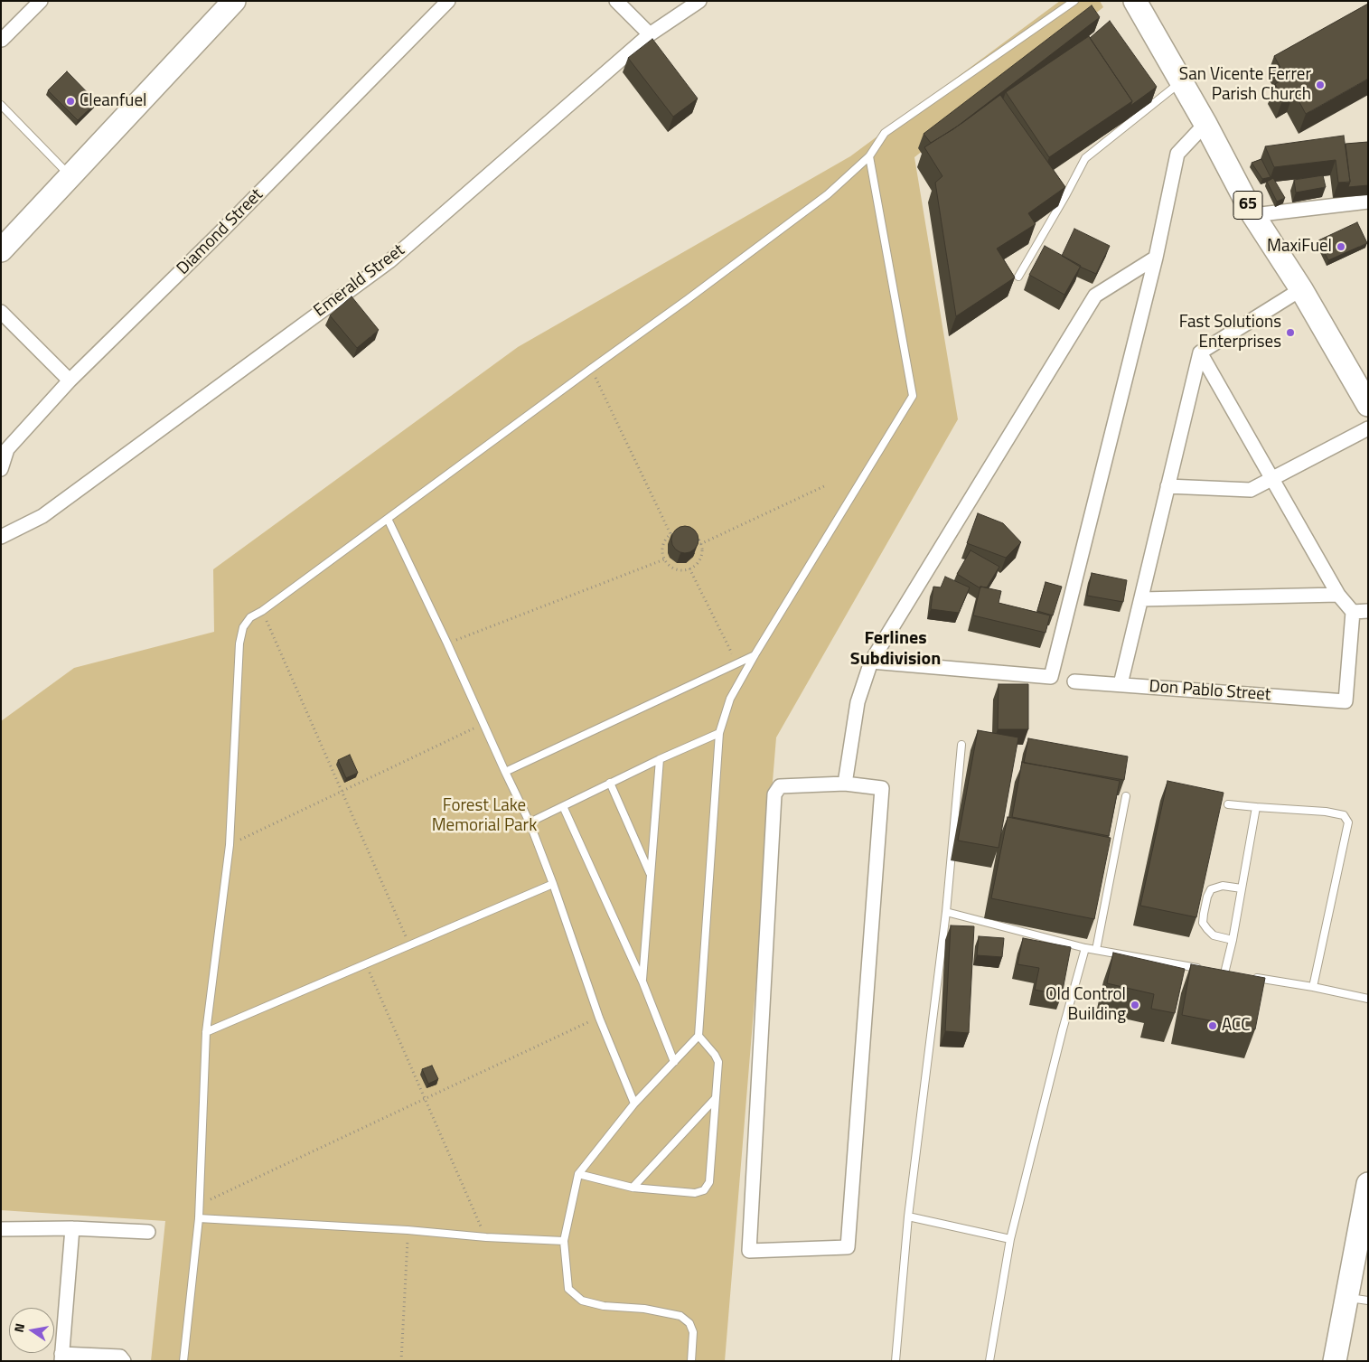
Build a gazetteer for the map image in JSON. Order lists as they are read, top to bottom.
{
  "streets": {
    "highway": ["65"],
    "street": ["Diamond Street", "Emerald Street", "Don Pablo Street"]
  },
  "districts": ["Ferlines Subdivision"],
  "parks": ["Forest Lake Memorial Park"],
  "places": [
    "San Vicente Ferrer Parish Church",
    "Cleanfuel",
    "MaxiFuel",
    "Fast Solutions Enterprises",
    "Old Control Building",
    "ACC"
  ],
  "north": "left"
}
